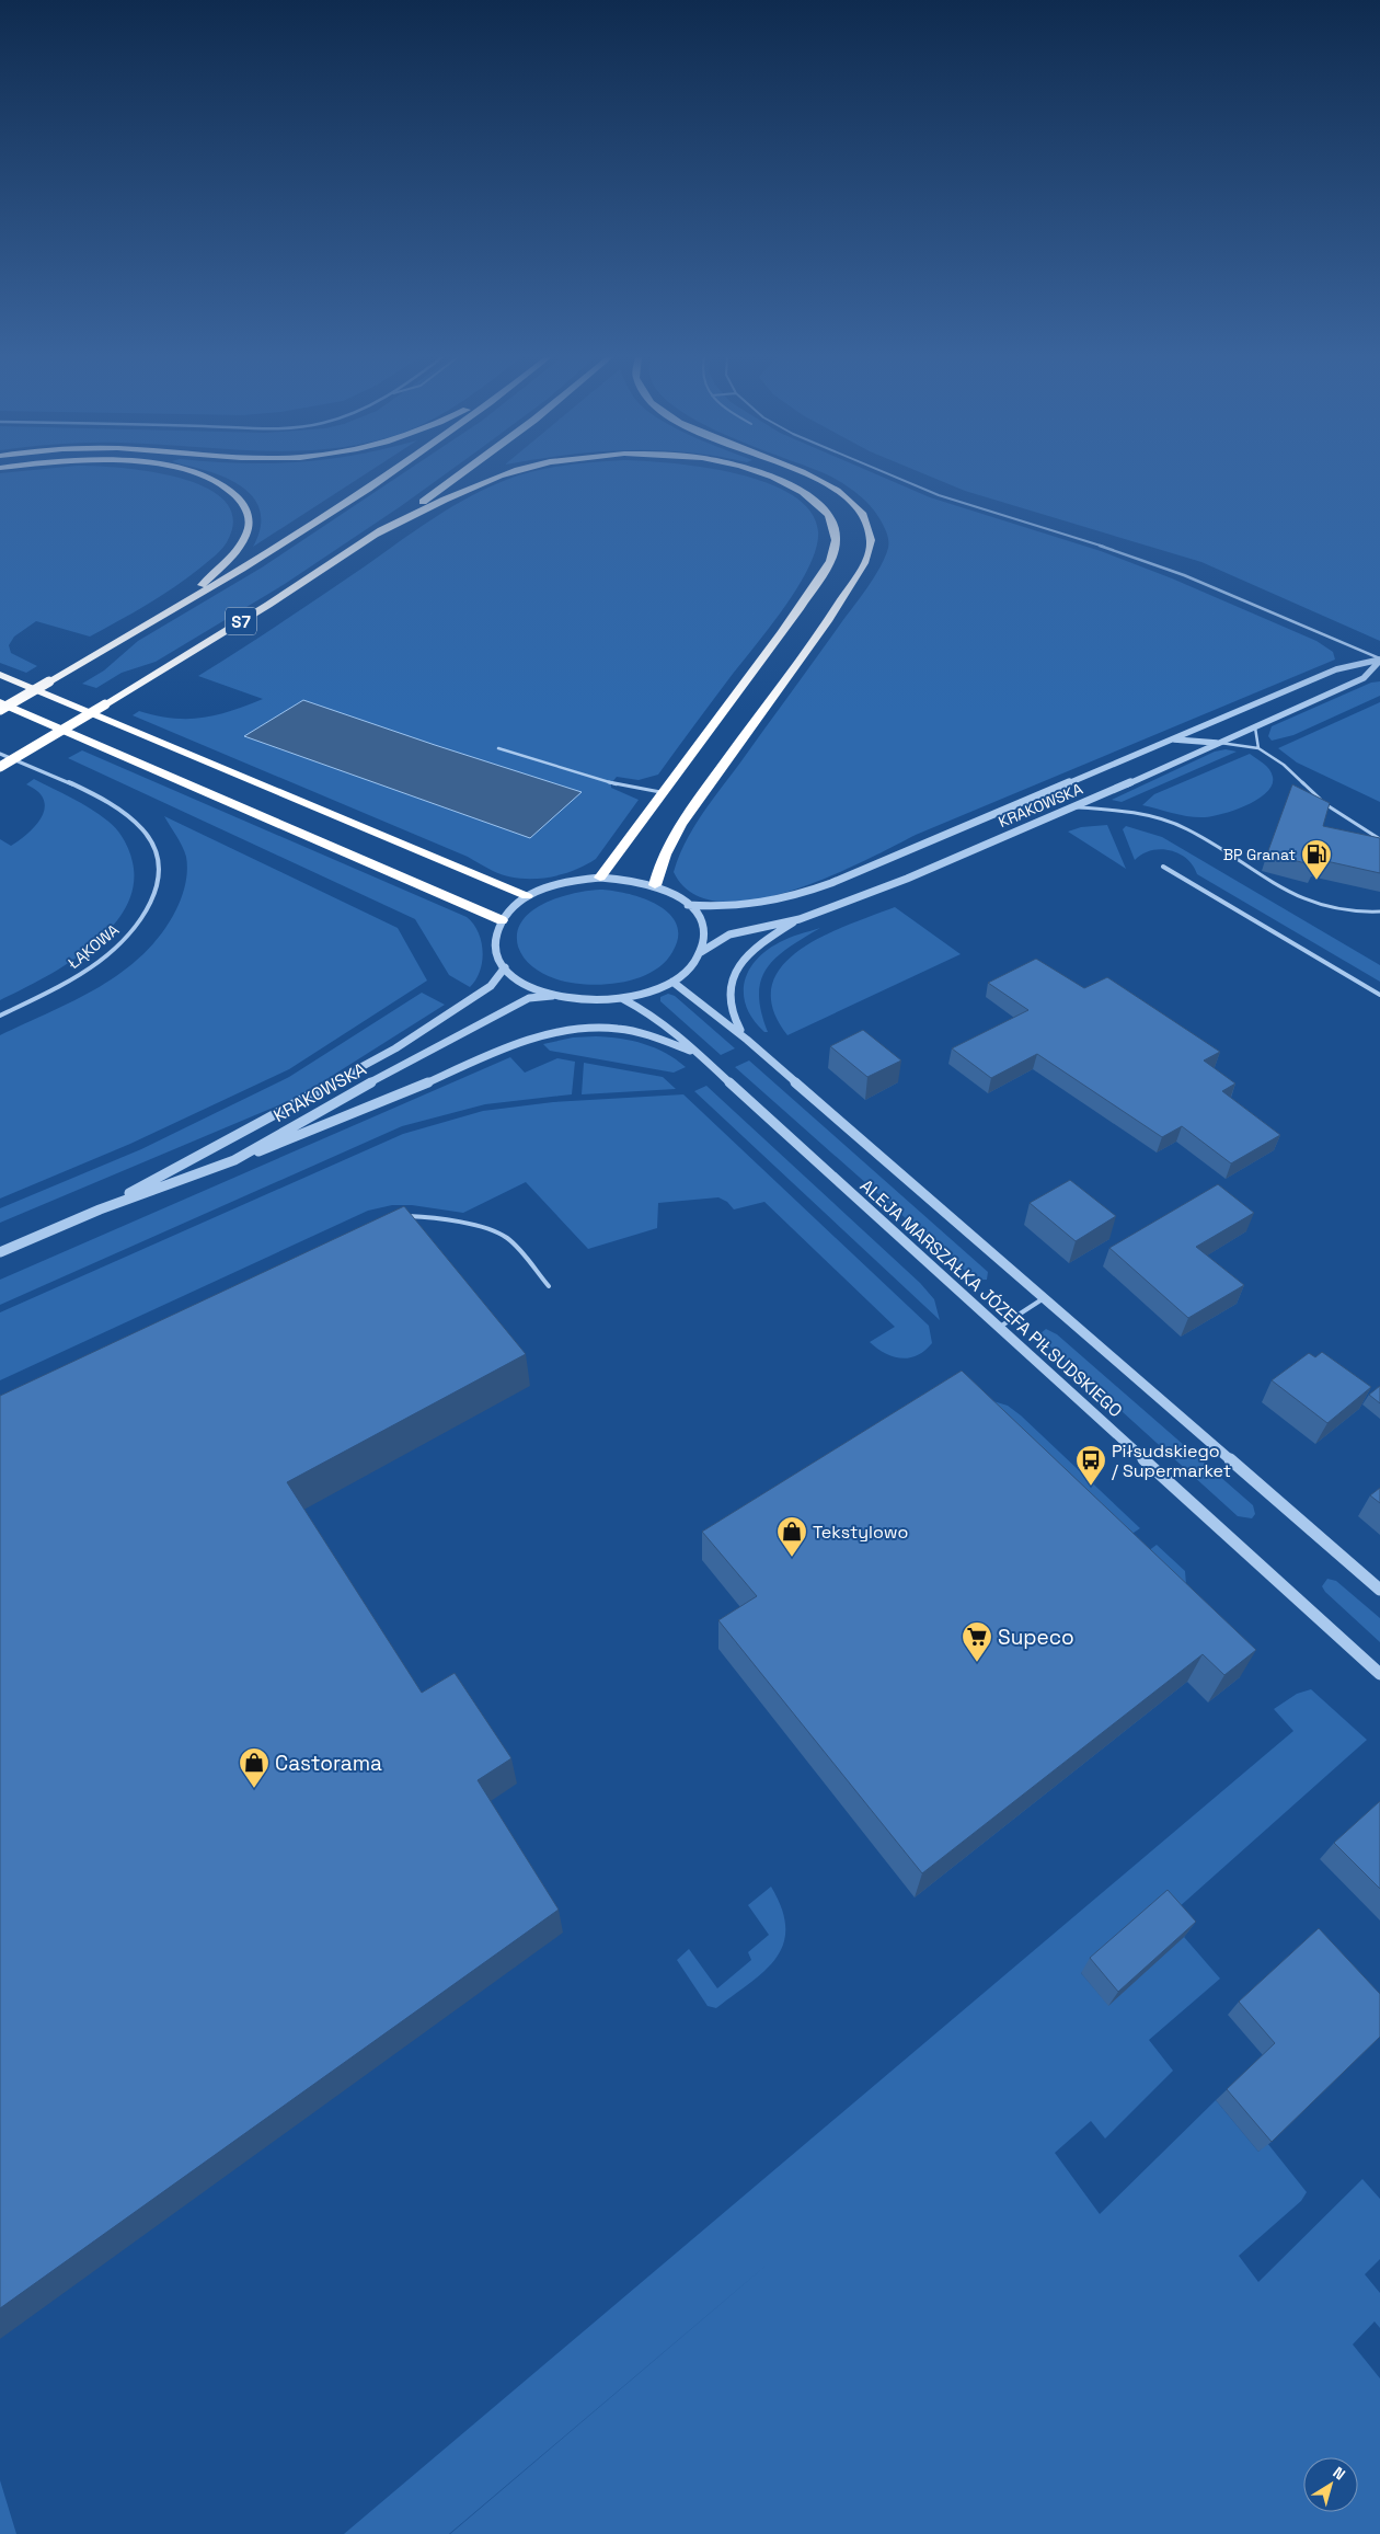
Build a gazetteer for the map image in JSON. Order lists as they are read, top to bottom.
{
  "streets": {
    "highway": ["S7"],
    "street": ["KRAKOWSKA", "ŁĄKOWA", "ALEJA MARSZAŁKA JÓZEFA PIŁSUDSKIEGO"]
  },
  "crossings": [
    ["KRAKOWSKA", "ALEJA MARSZAŁKA JÓZEFA PIŁSUDSKIEGO"]
  ],
  "places": {
    "fuel station": ["BP Granat"],
    "bus stop": ["Piłsudskiego / Supermarket"],
    "shop": ["Tekstylowo", "Castorama"],
    "supermarket": ["Supeco"]
  },
  "north": "top right"
}
